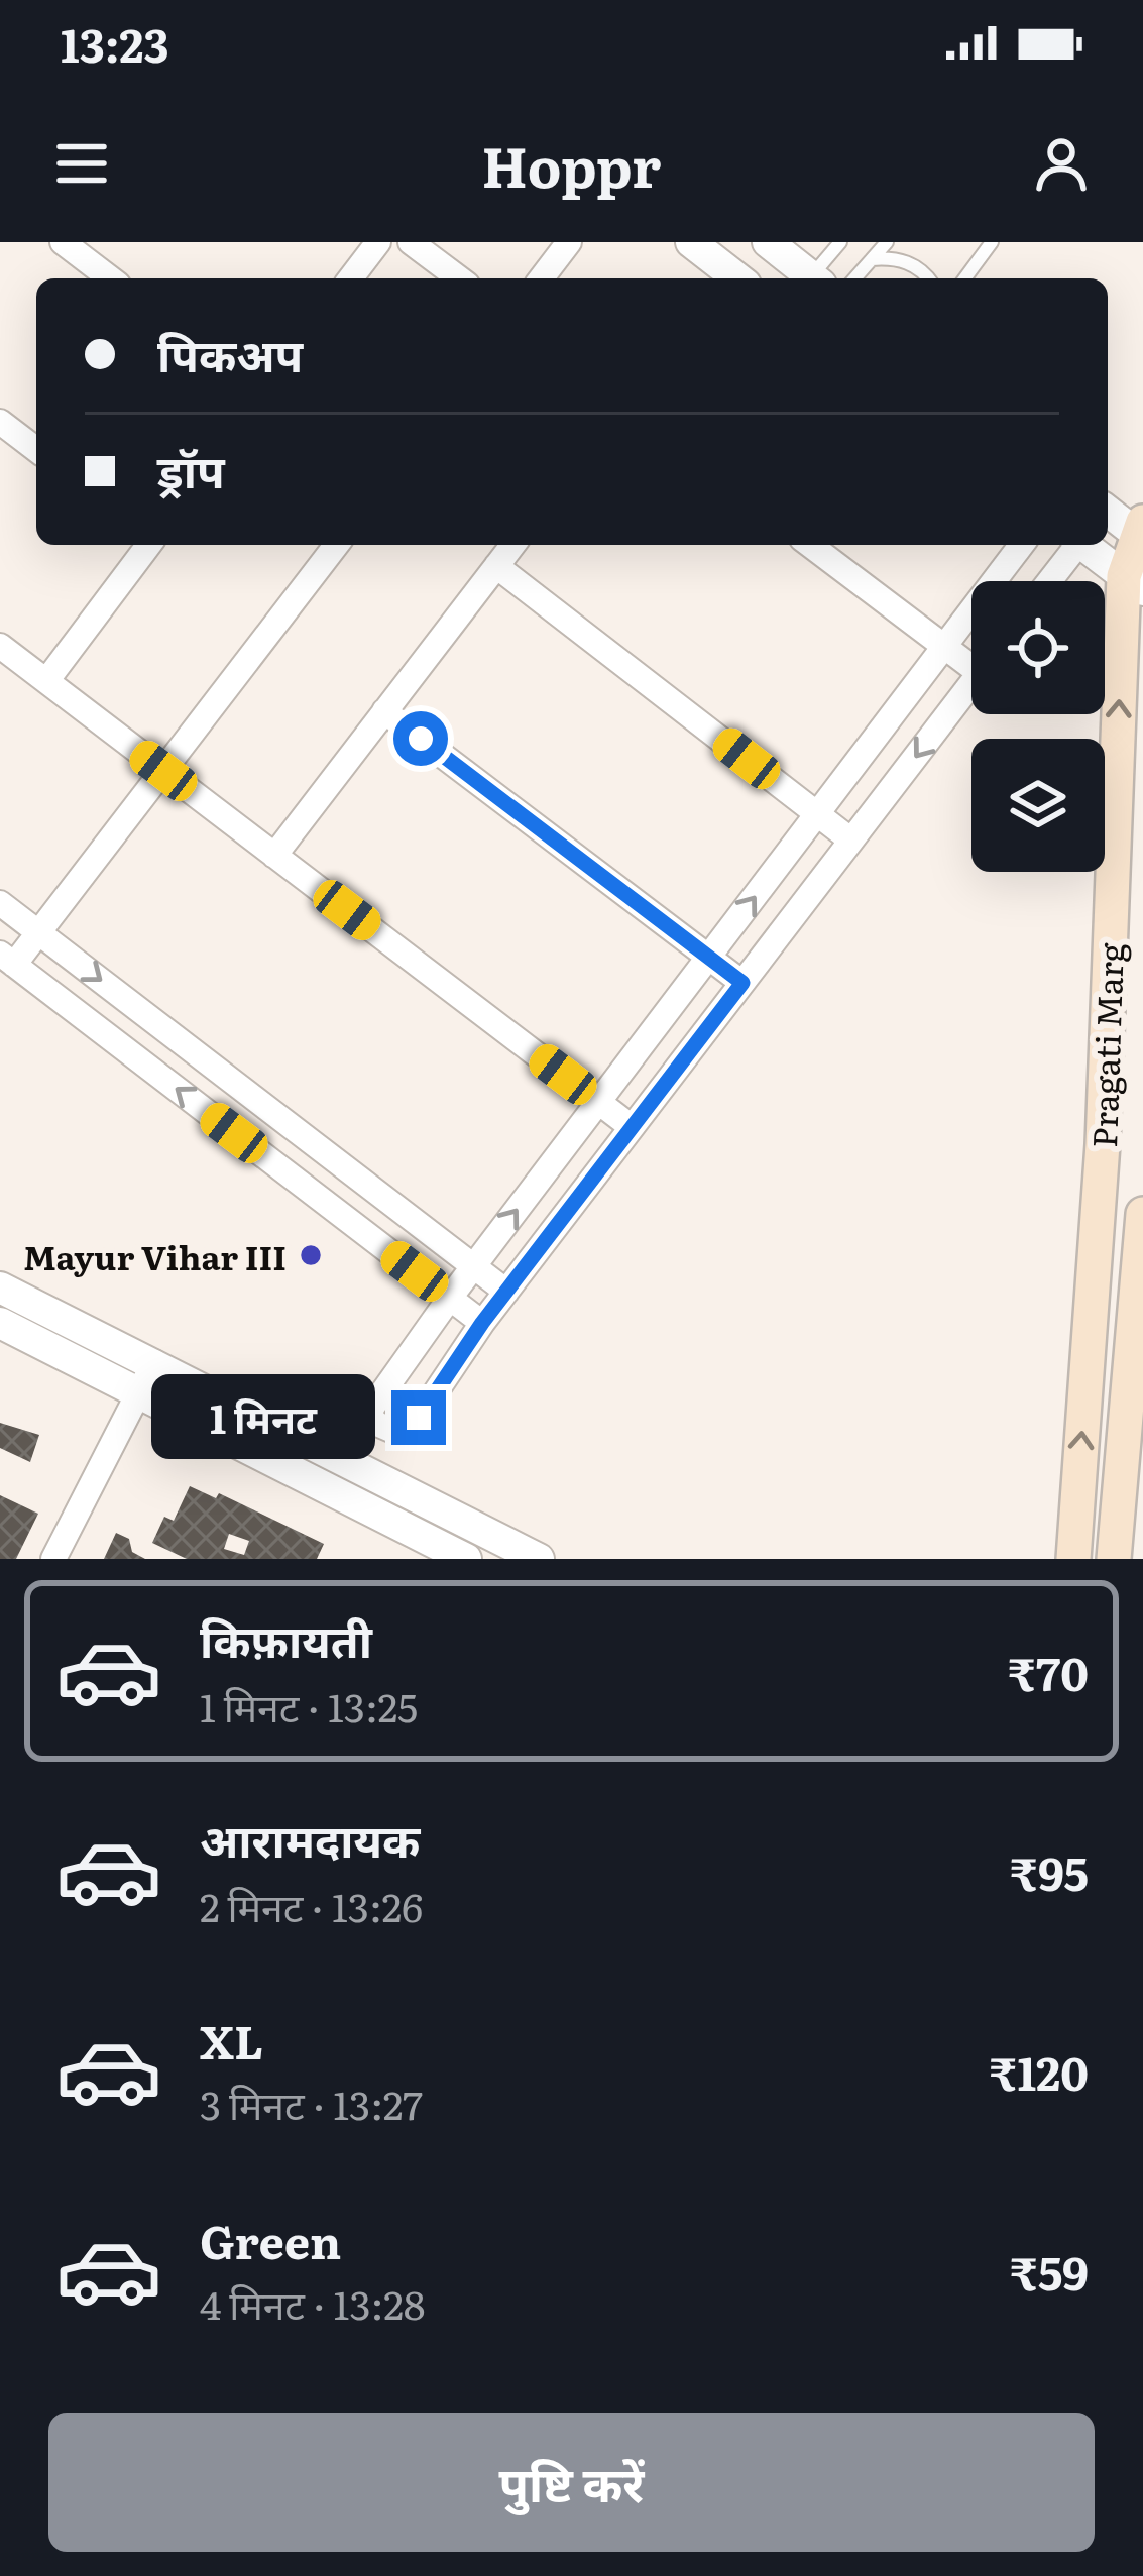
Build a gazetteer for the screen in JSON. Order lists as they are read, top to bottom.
{
  "streets": {
    "main road": ["Pragati Marg"]
  },
  "places": ["Mayur Vihar III"],
  "page": {
    "status": "13:23",
    "header": "Hoppr",
    "banner": ["पिकअप", "ड्रॉप"],
    "bubble": "1 मिनट",
    "list": [
      {
        "name": "किफ़ायती",
        "note": "1 मिनट · 13:25",
        "value": "₹70"
      },
      {
        "name": "आरामदायक",
        "note": "2 मिनट · 13:26",
        "value": "₹95"
      },
      {
        "name": "XL",
        "note": "3 मिनट · 13:27",
        "value": "₹120"
      },
      {
        "name": "Green",
        "note": "4 मिनट · 13:28",
        "value": "₹59"
      }
    ],
    "buttons": "पुष्टि करें"
  }
}
